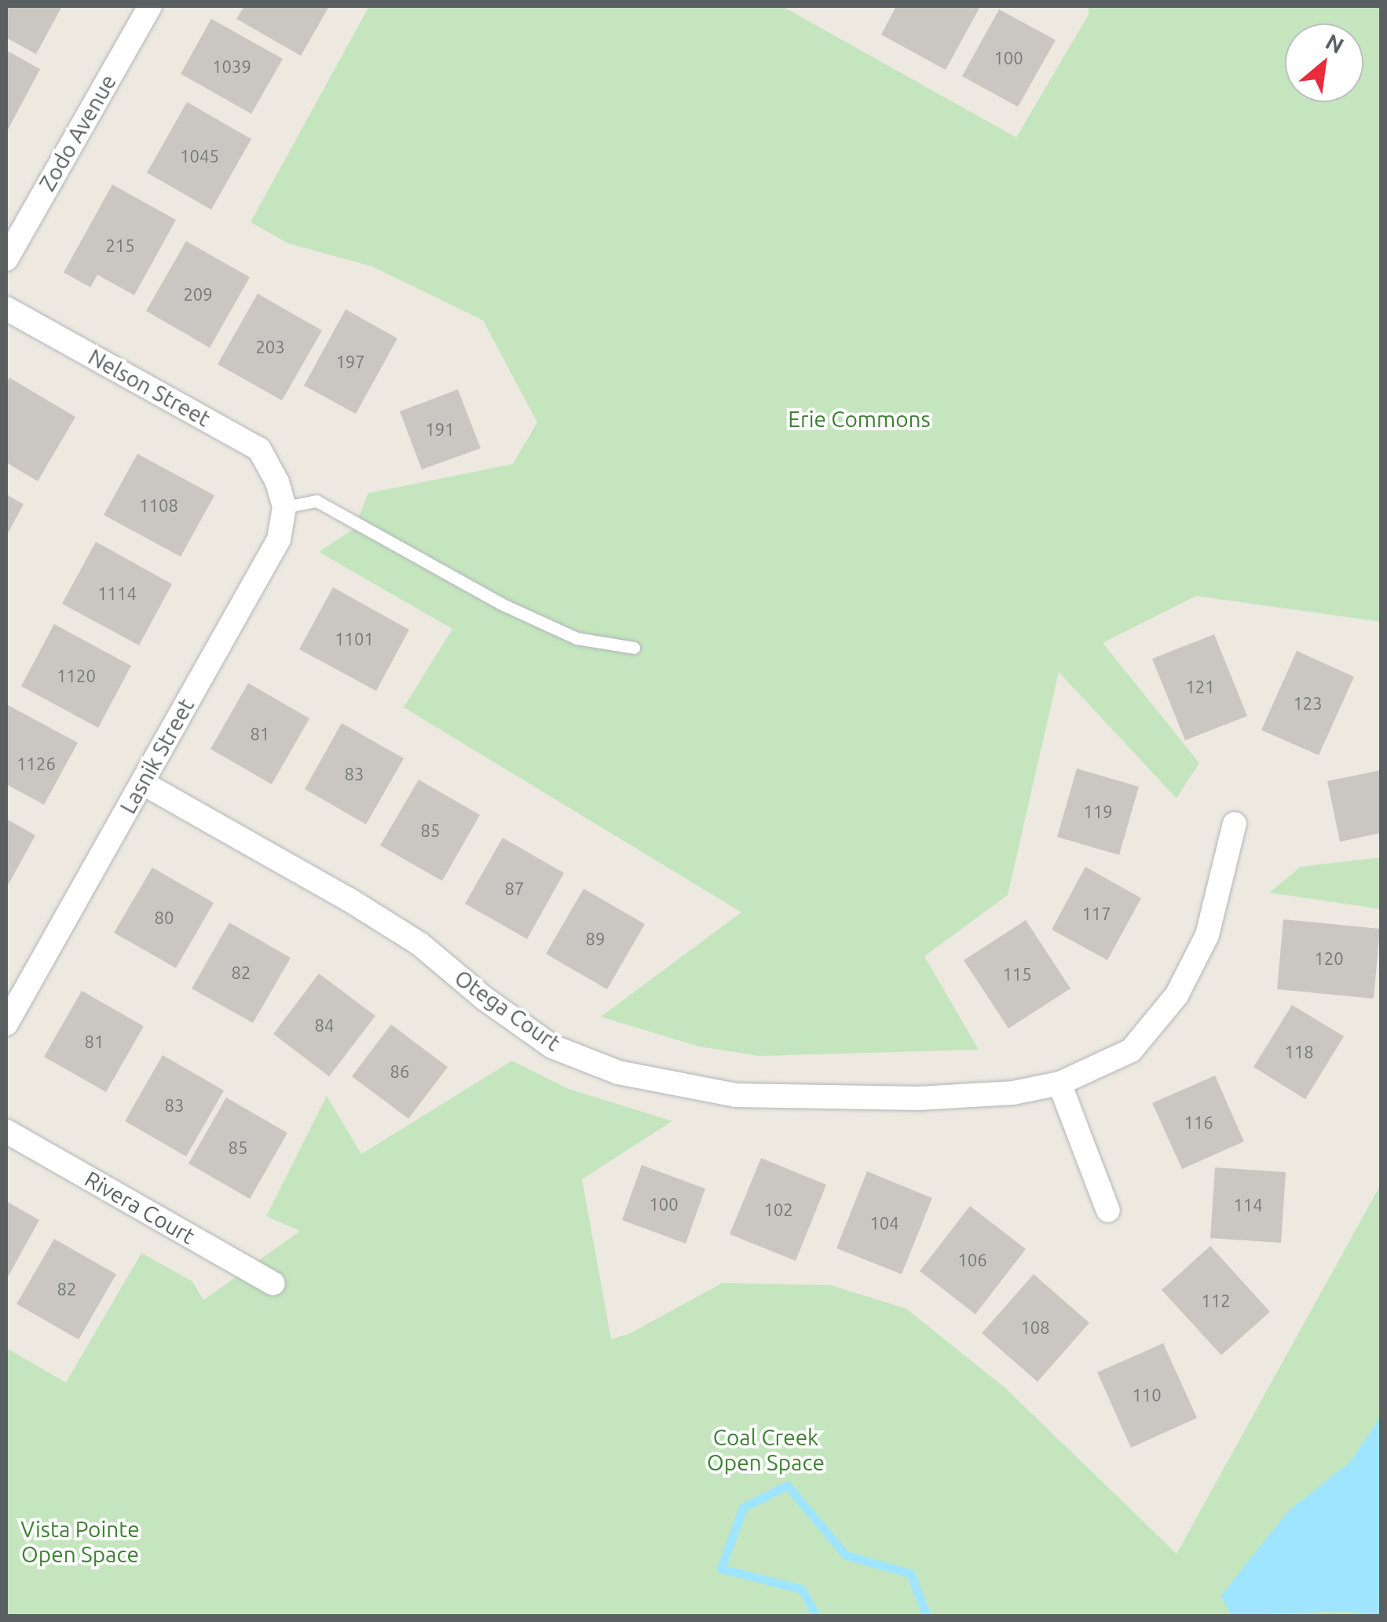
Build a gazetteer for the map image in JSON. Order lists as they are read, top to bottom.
{
  "streets": {
    "street": [
      "Zodo Avenue",
      "Nelson Street",
      "Lasnik Street",
      "Otega Court",
      "Rivera Court"
    ]
  },
  "crossings": [
    ["Nelson Street", "Lasnik Street"],
    ["Lasnik Street", "Otega Court"]
  ],
  "parks": ["Erie Commons", "Coal Creek Open Space", "Vista Pointe Open Space"],
  "house_numbers": [
    "100",
    "1039",
    "1045",
    "215",
    "209",
    "203",
    "197",
    "191",
    "1108",
    "1114",
    "1101",
    "1120",
    "121",
    "123",
    "81",
    "1126",
    "83",
    "119",
    "85",
    "87",
    "117",
    "80",
    "89",
    "120",
    "82",
    "115",
    "84",
    "81",
    "118",
    "86",
    "83",
    "116",
    "85",
    "100",
    "114",
    "102",
    "104",
    "106",
    "82",
    "112",
    "108",
    "110"
  ],
  "north": "top right"
}
